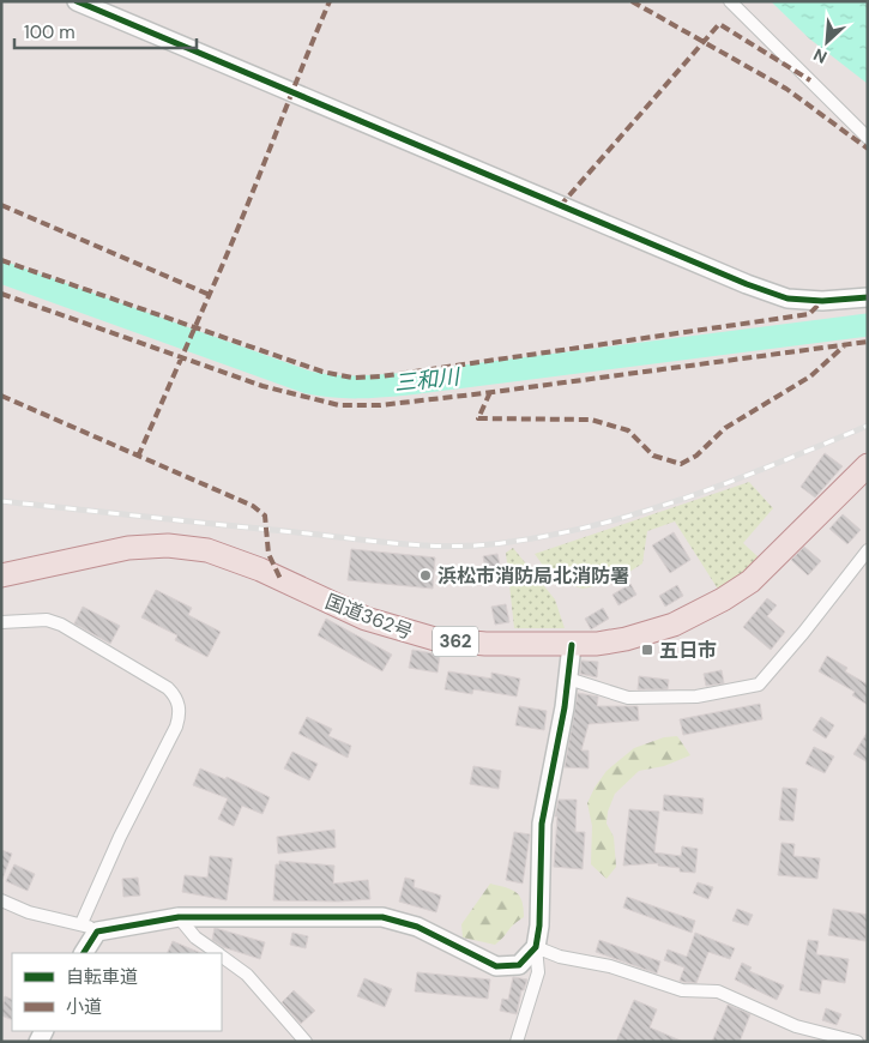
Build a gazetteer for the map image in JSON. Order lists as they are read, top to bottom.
{
  "streets": {
    "highway": ["国道362号", "362"]
  },
  "water": ["三和川"],
  "places": {
    "other": ["浜松市消防局北消防署"],
    "transit": ["五日市"]
  },
  "legend": ["自転車道", "小道"],
  "scale_bar": "100 m",
  "north": "bottom left"
}
